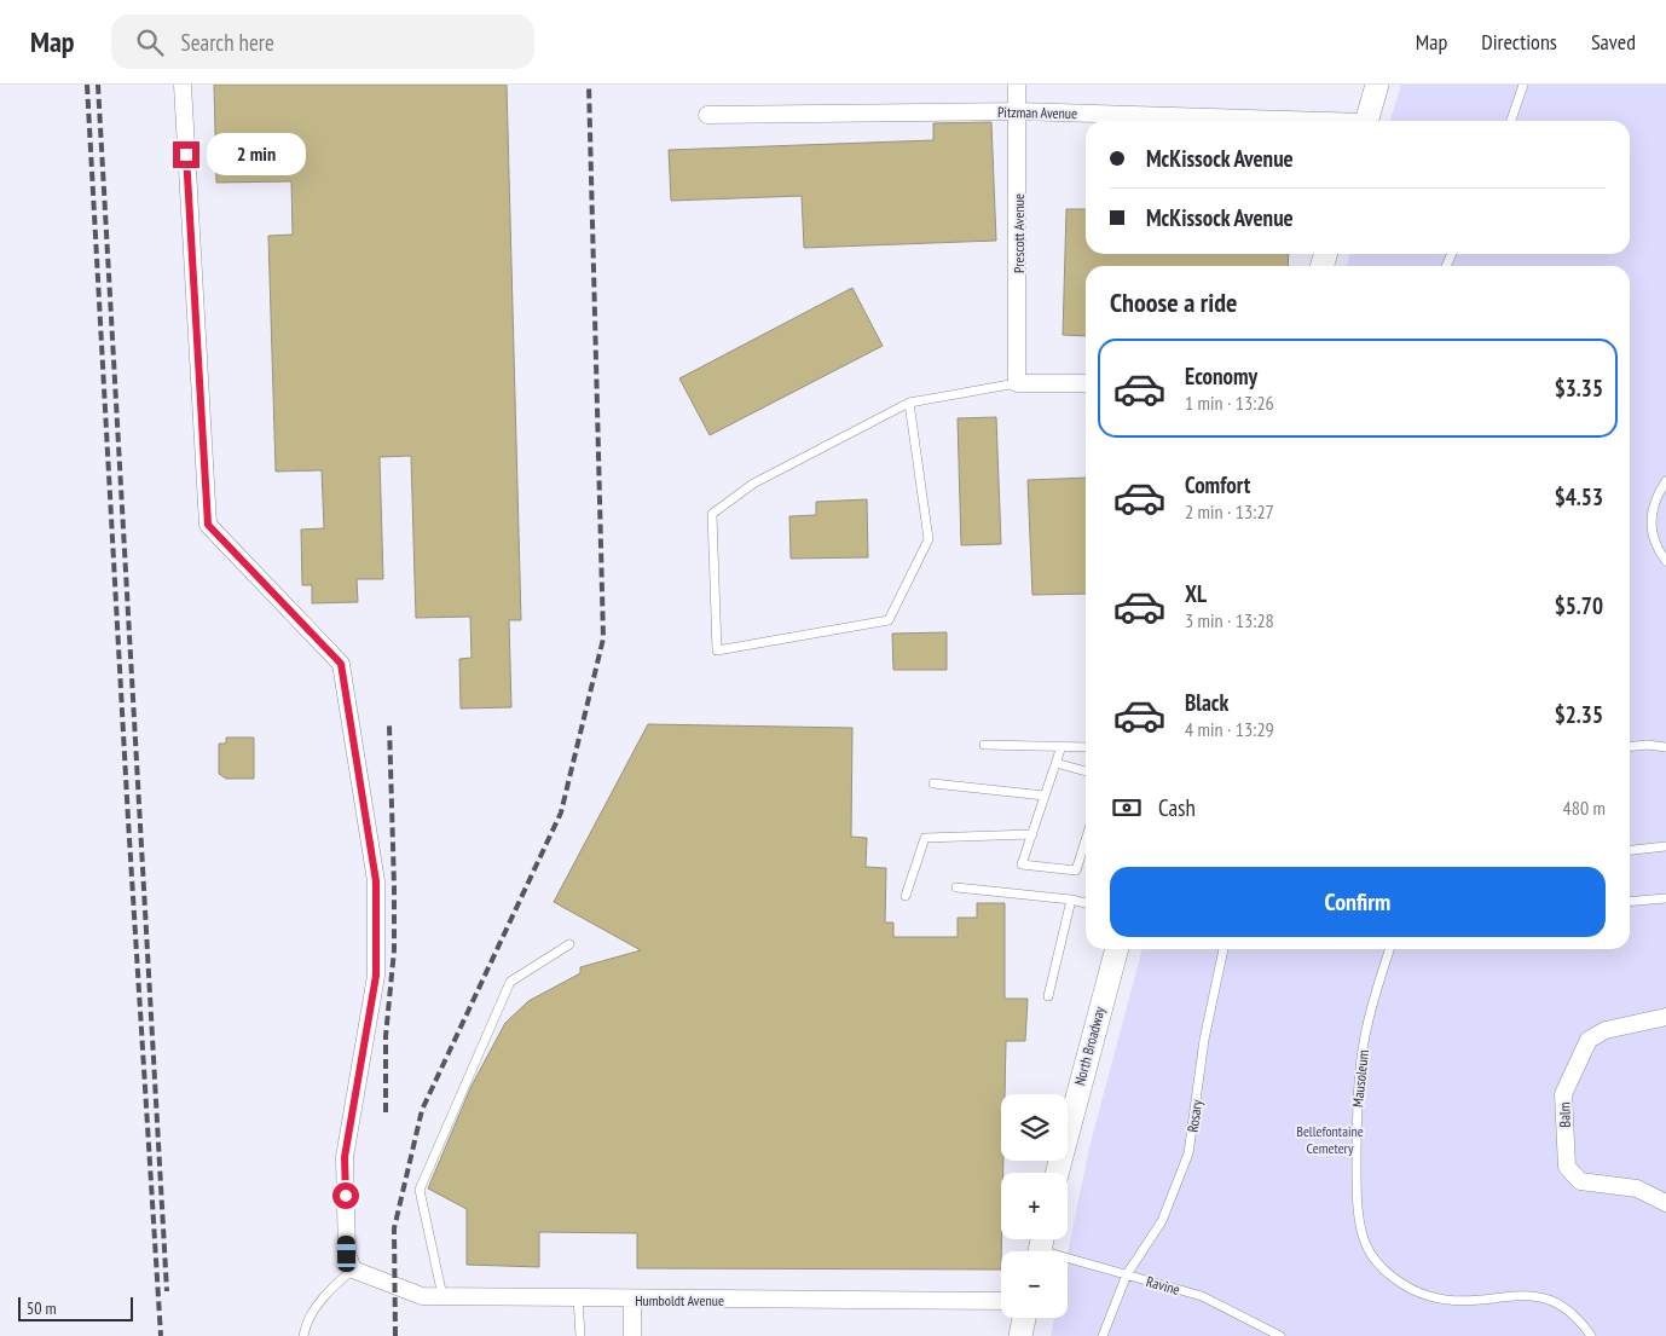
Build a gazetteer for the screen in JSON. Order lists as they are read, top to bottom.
{
  "streets": {
    "main road": ["North Broadway"],
    "street": [
      "Pitzman Avenue",
      "Prescott Avenue",
      "Balm",
      "Humboldt Avenue"
    ],
    "lane": ["Mausoleum", "Rosary", "Ravine"]
  },
  "crossings": [
    ["Pitzman Avenue", "Prescott Avenue"],
    ["Rosary", "Ravine"]
  ],
  "parks": ["Bellefontaine Cemetery"],
  "scale_bar": "50 m",
  "page": {
    "header": "Map",
    "search": "Search here",
    "nav": ["Map", "Directions", "Saved"],
    "banner": ["McKissock Avenue", "McKissock Avenue"],
    "bubble": "2 min",
    "heading": "Choose a ride",
    "list": [
      {
        "name": "Economy",
        "note": "1 min · 13:26",
        "value": "$3.35"
      },
      {
        "name": "Comfort",
        "note": "2 min · 13:27",
        "value": "$4.53"
      },
      {
        "name": "XL",
        "note": "3 min · 13:28",
        "value": "$5.70"
      },
      {
        "name": "Black",
        "note": "4 min · 13:29",
        "value": "$2.35"
      }
    ],
    "pay": ["Cash", "480 m"],
    "buttons": "Confirm",
    "map_buttons": ["+", "−"],
    "scale": "50 m"
  }
}
